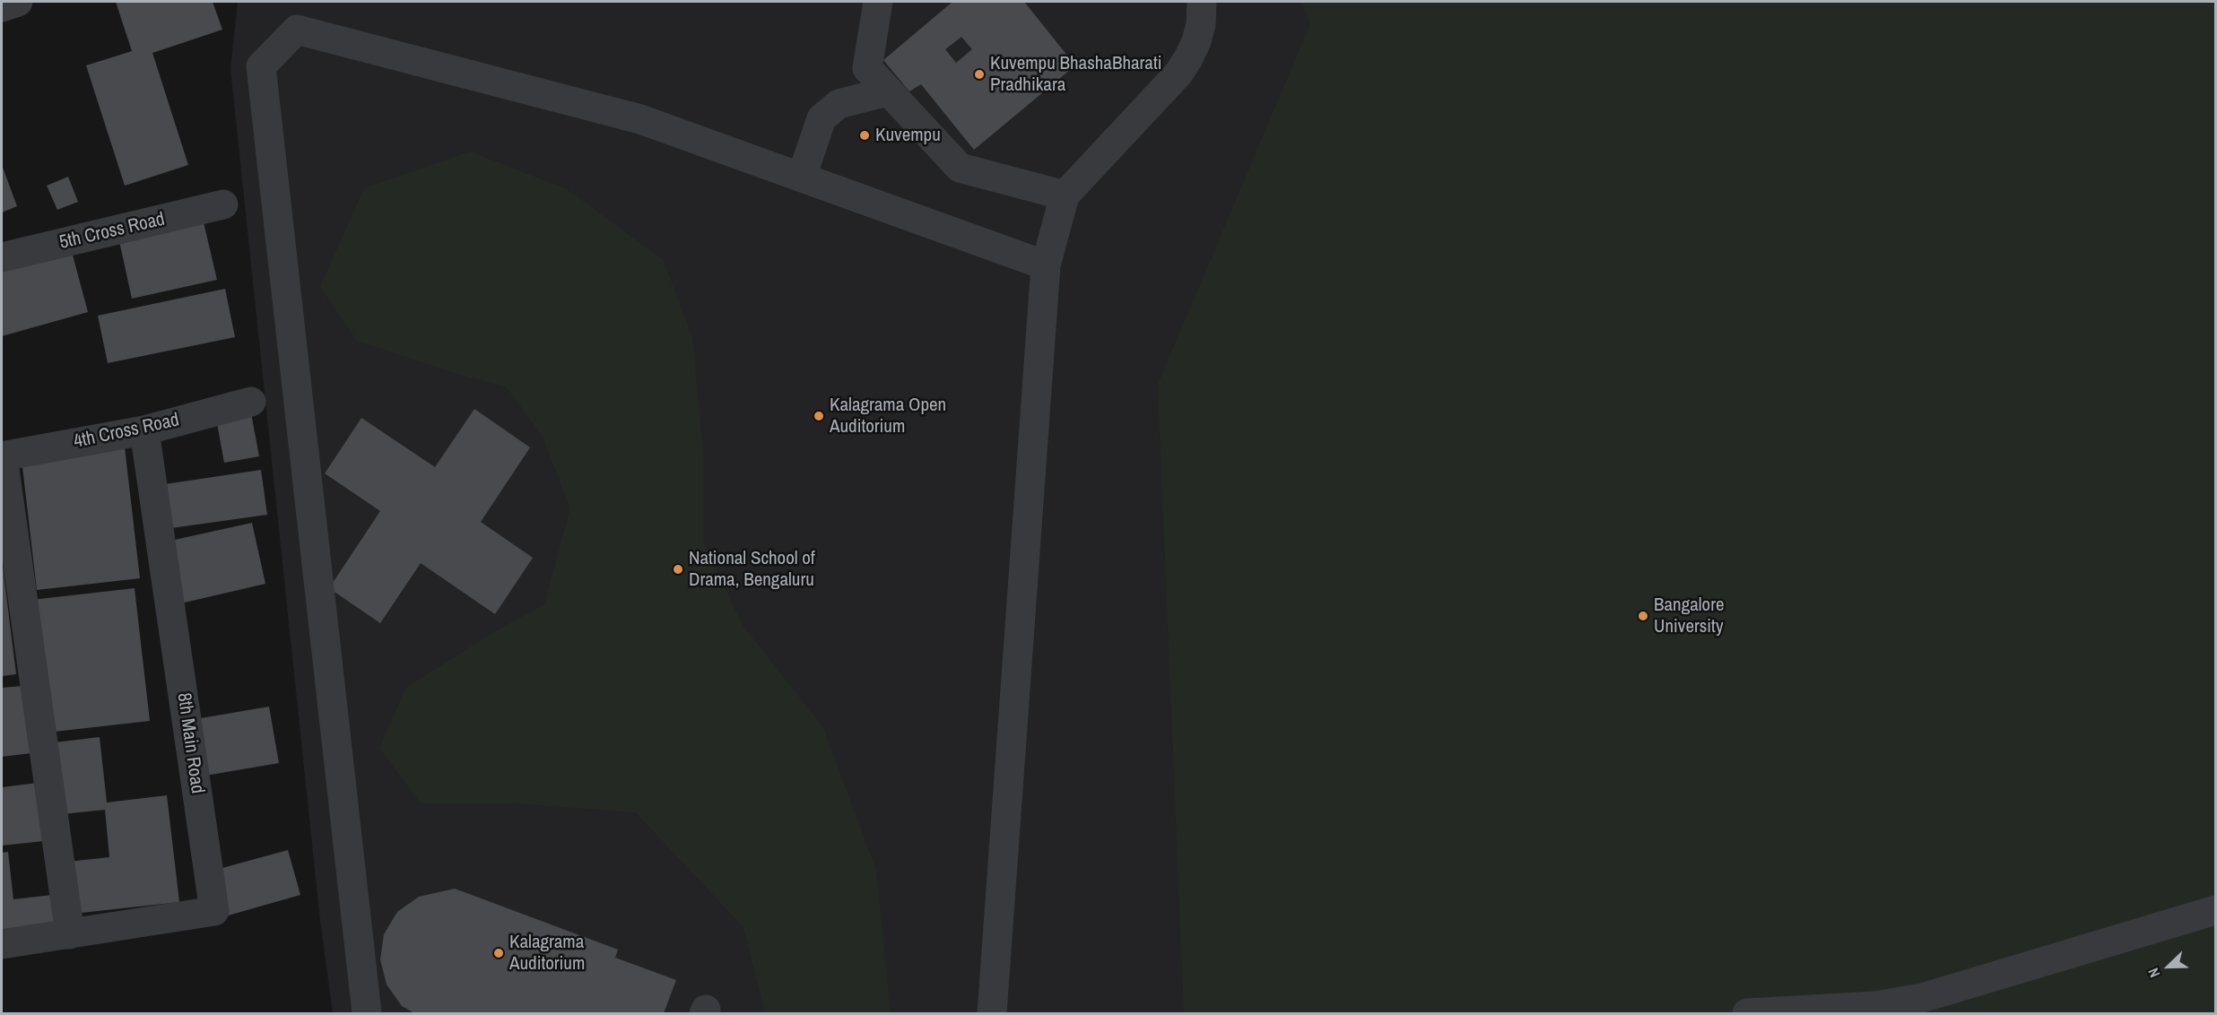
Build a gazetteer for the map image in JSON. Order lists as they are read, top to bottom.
{
  "streets": {
    "street": ["5th Cross Road", "4th Cross Road", "8th Main Road"]
  },
  "crossings": [
    ["4th Cross Road", "8th Main Road"]
  ],
  "places": [
    "Kuvempu BhashaBharati Pradhikara",
    "Kuvempu",
    "Kalagrama Open Auditorium",
    "National School of Drama, Bengaluru",
    "Bangalore University",
    "Kalagrama Auditorium"
  ],
  "north": "bottom left"
}
